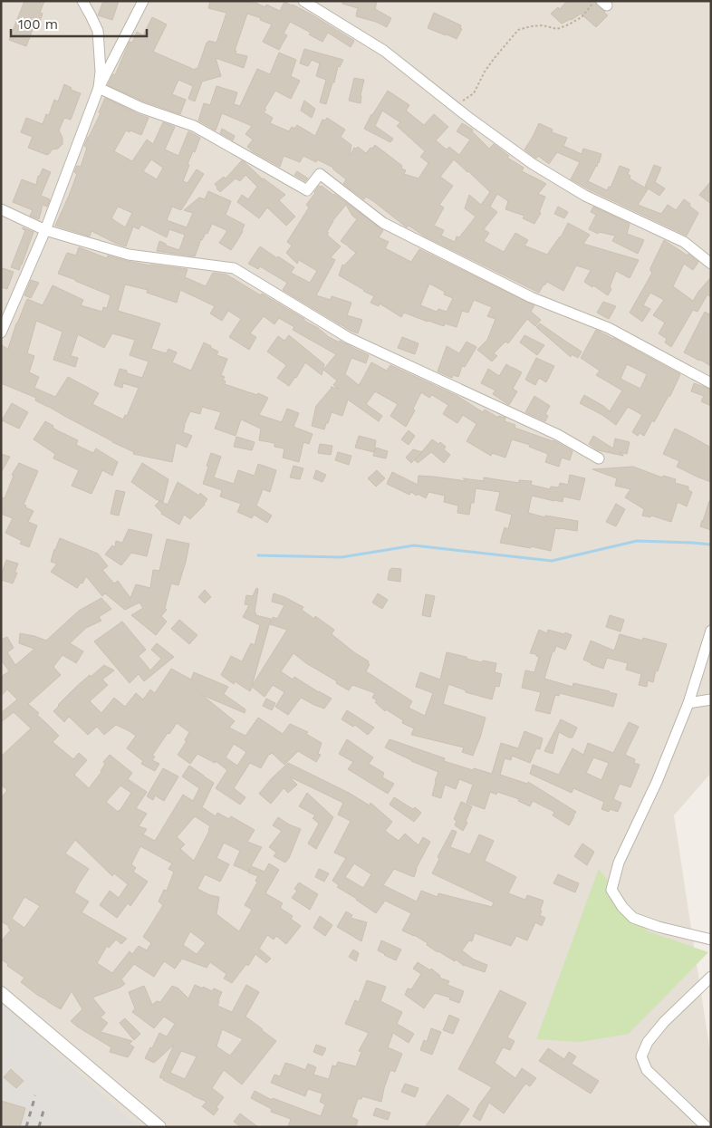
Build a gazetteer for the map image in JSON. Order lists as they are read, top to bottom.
{
  "scale_bar": "100 m"
}
